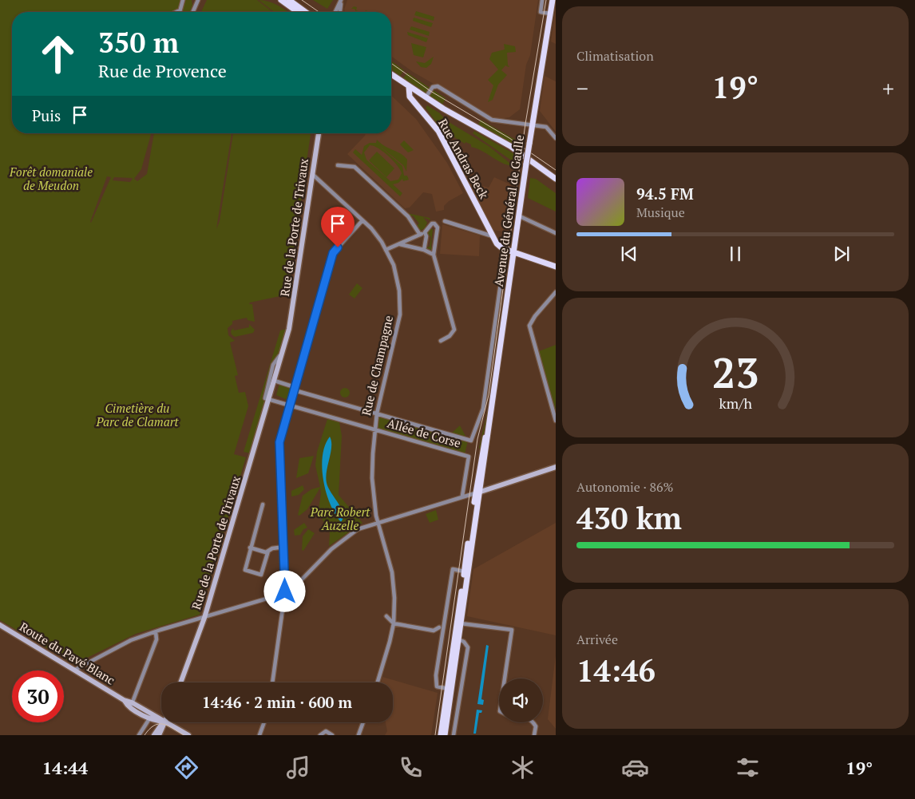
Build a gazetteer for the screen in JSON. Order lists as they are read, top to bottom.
{
  "streets": {
    "main road": ["Rue Andras Beck", "Avenue du Général de Gaulle"],
    "street": [
      "Rue de la Porte de Trivaux",
      "Rue de Champagne",
      "Allée de Corse",
      "Route du Pavé Blanc"
    ]
  },
  "crossings": [
    ["Rue Andras Beck", "Avenue du Général de Gaulle"],
    ["Avenue du Général de Gaulle", "Rue de Champagne"],
    ["Rue de la Porte de Trivaux", "Rue de Champagne"],
    ["Rue de la Porte de Trivaux", "Allée de Corse"],
    ["Rue de Champagne", "Allée de Corse"]
  ],
  "parks": ["Forêt domaniale de Meudon", "Cimetière du Parc de Clamart", "Parc Robert Auzelle"],
  "page": {
    "tile": [
      "Climatisation",
      ["Autonomie · 86%", "430 km"],
      ["Arrivée", "14:46"]
    ],
    "turn": ["350 m", "Rue de Provence"],
    "heat": ["−", "19°", "+"],
    "then": "Puis",
    "song": ["94.5 FM", "Musique"],
    "limit": "30",
    "trip": "14:46 · 2 min · 600 m",
    "tabs": ["14:44", "19°"],
    "gauge": ["23", "km/h"]
  }
}
